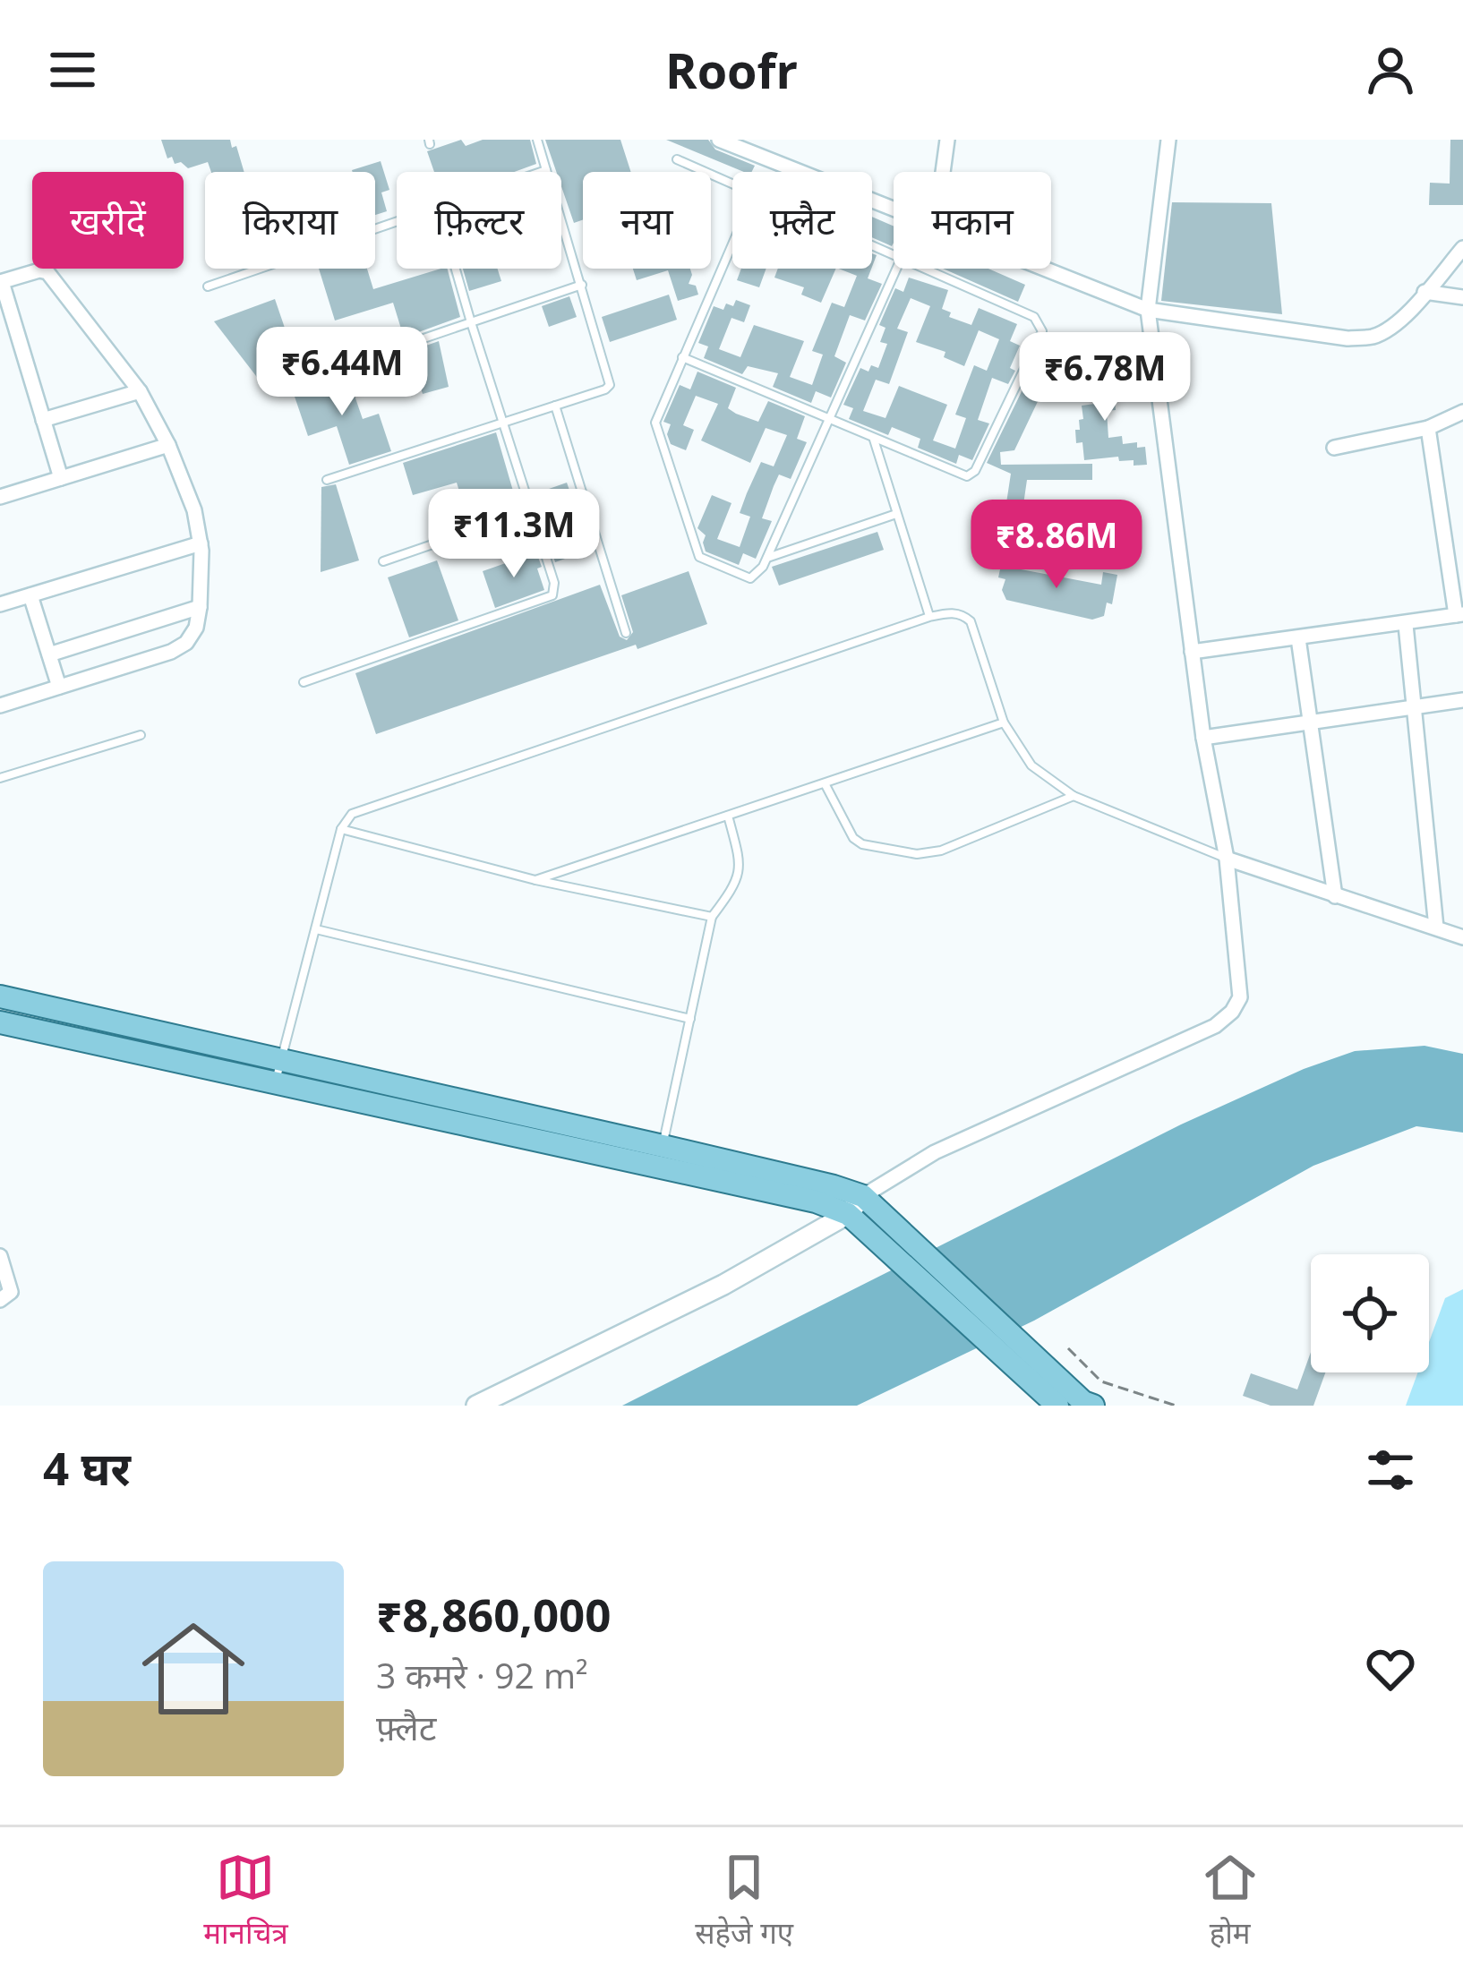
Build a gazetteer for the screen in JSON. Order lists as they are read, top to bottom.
{
  "page": {
    "header": "Roofr",
    "chip": [
      "खरीदें",
      "किराया",
      "फ़िल्टर",
      "नया",
      "फ़्लैट",
      "मकान"
    ],
    "price": [
      "₹6.44M",
      "₹6.78M",
      "₹11.3M",
      "₹8.86M"
    ],
    "heading": "4 घर",
    "list": [
      {
        "name": "₹8,860,000",
        "note": "3 कमरे · 92 m² · फ़्लैट"
      }
    ],
    "tabs": ["मानचित्र", "सहेजे गए", "होम"]
  }
}
